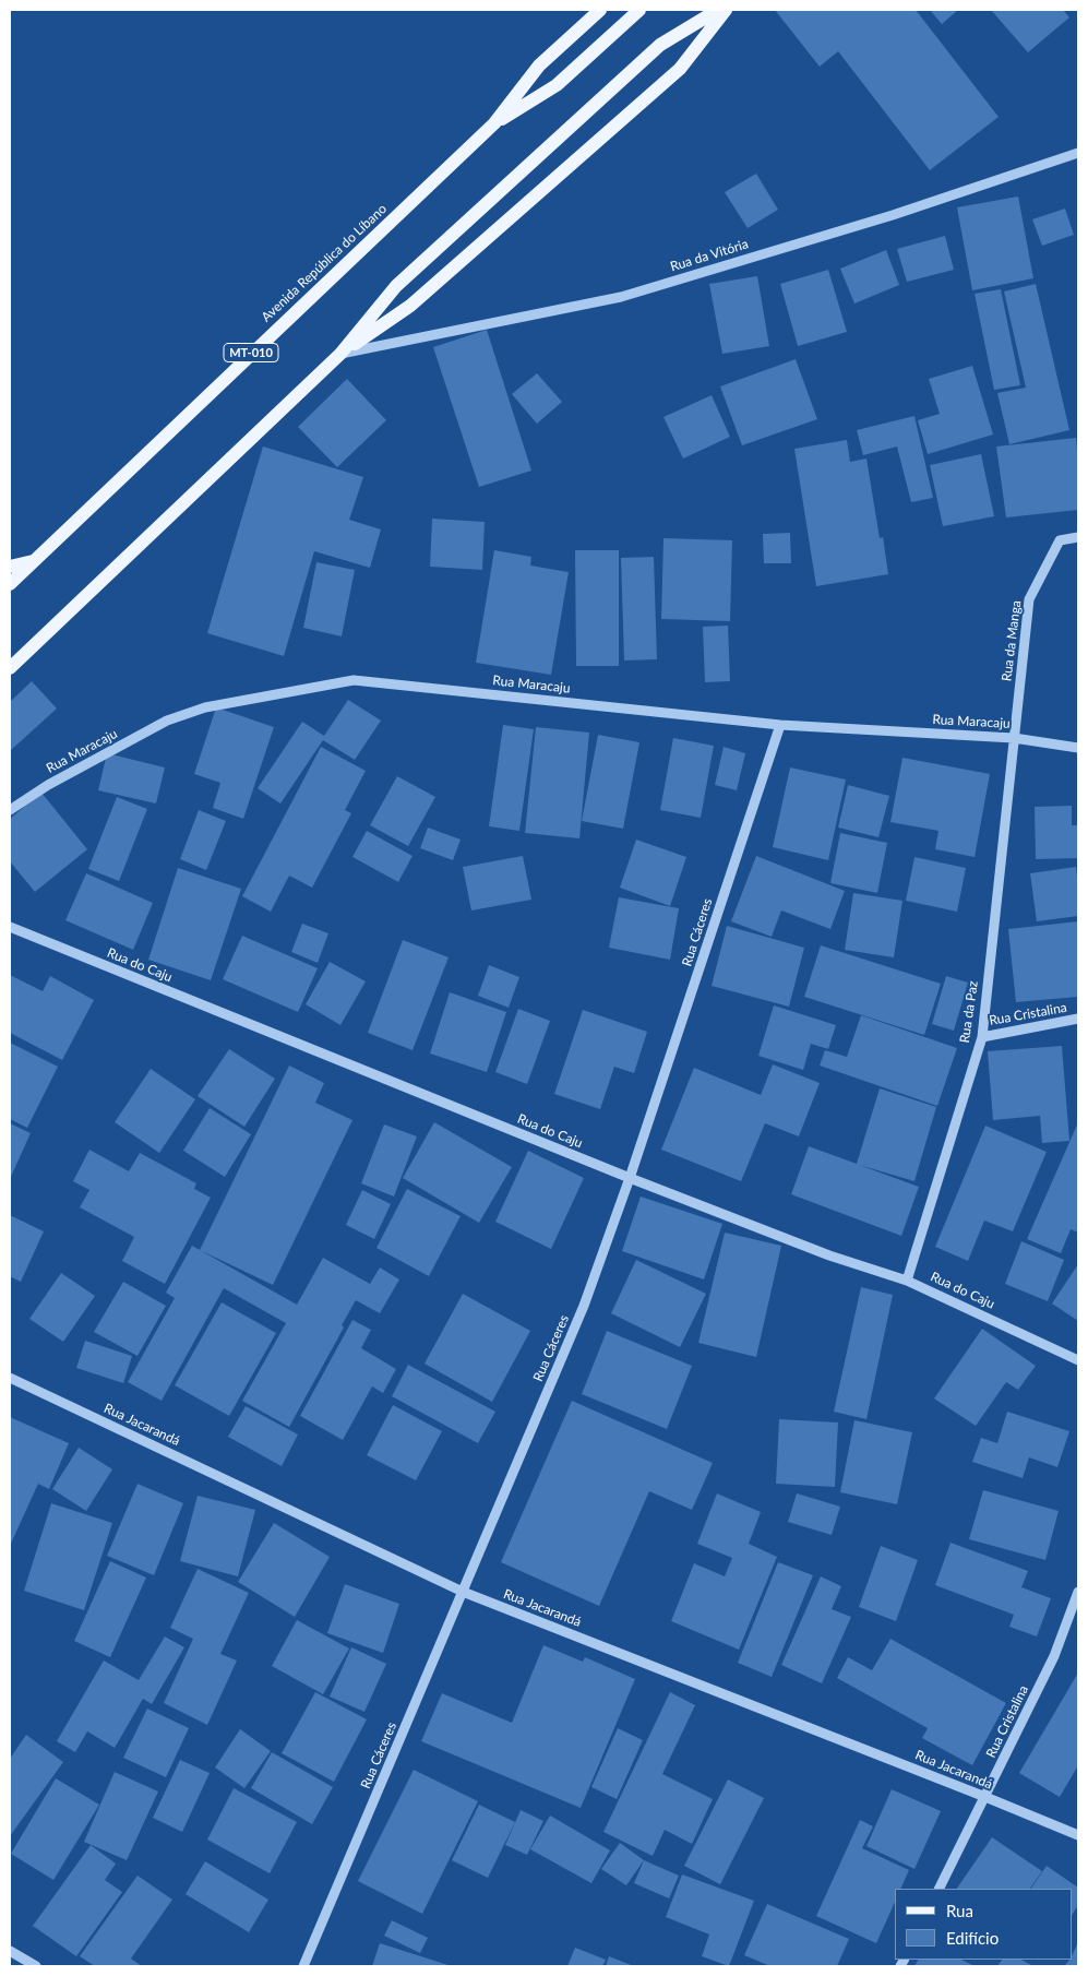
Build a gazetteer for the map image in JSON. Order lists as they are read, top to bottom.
{
  "streets": {
    "main road": ["Avenida República do Líbano", "MT-010"],
    "street": [
      "Rua da Vitória",
      "Rua da Manga",
      "Rua Maracaju",
      "Rua Cáceres",
      "Rua do Caju",
      "Rua da Paz",
      "Rua Cristalina",
      "Rua Jacarandá"
    ]
  },
  "crossings": [
    ["Rua da Manga", "Rua Maracaju"],
    ["Rua da Manga", "Rua da Paz"],
    ["Rua Maracaju", "Rua Cáceres"],
    ["Rua Maracaju", "Rua da Paz"],
    ["Rua Cáceres", "Rua do Caju"],
    ["Rua Cáceres", "Rua Jacarandá"],
    ["Rua do Caju", "Rua da Paz"],
    ["Rua da Paz", "Rua Cristalina"],
    ["Rua Cristalina", "Rua Jacarandá"]
  ],
  "legend": ["Rua", "Edifício"]
}
